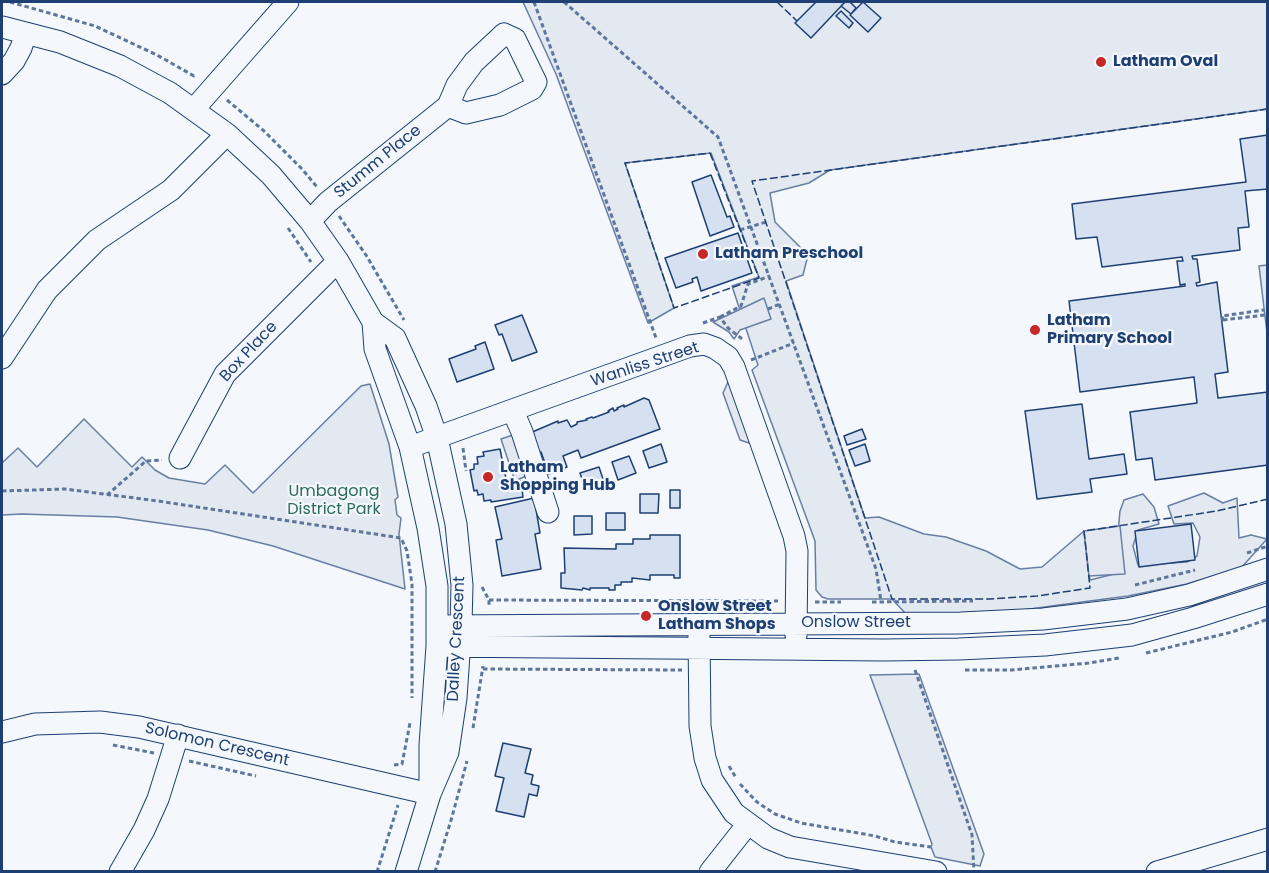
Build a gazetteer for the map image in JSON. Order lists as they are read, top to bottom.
{
  "streets": {
    "street": [
      "Stumm Place",
      "Box Place",
      "Wanliss Street",
      "Onslow Street",
      "Dalley Crescent",
      "Solomon Crescent"
    ]
  },
  "crossings": [
    ["Stumm Place", "Dalley Crescent"],
    ["Box Place", "Dalley Crescent"],
    ["Wanliss Street", "Onslow Street"],
    ["Wanliss Street", "Dalley Crescent"],
    ["Onslow Street", "Dalley Crescent"],
    ["Dalley Crescent", "Solomon Crescent"]
  ],
  "parks": ["Umbagong District Park"],
  "places": [
    "Latham Oval",
    "Latham Preschool",
    "Latham Primary School",
    "Latham Shopping Hub",
    "Onslow Street Latham Shops"
  ]
}
